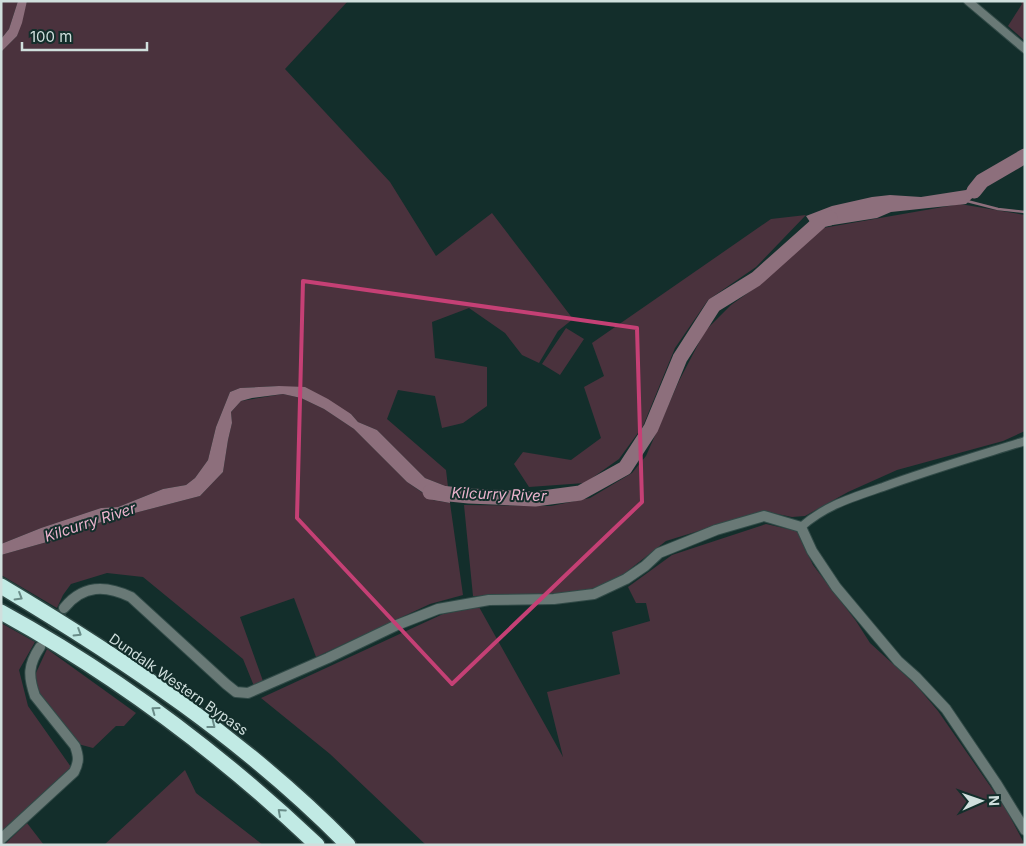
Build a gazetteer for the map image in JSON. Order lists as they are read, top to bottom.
{
  "streets": {
    "highway": ["Dundalk Western Bypass"]
  },
  "water": ["Kilcurry River"],
  "scale_bar": "100 m",
  "north": "right"
}
